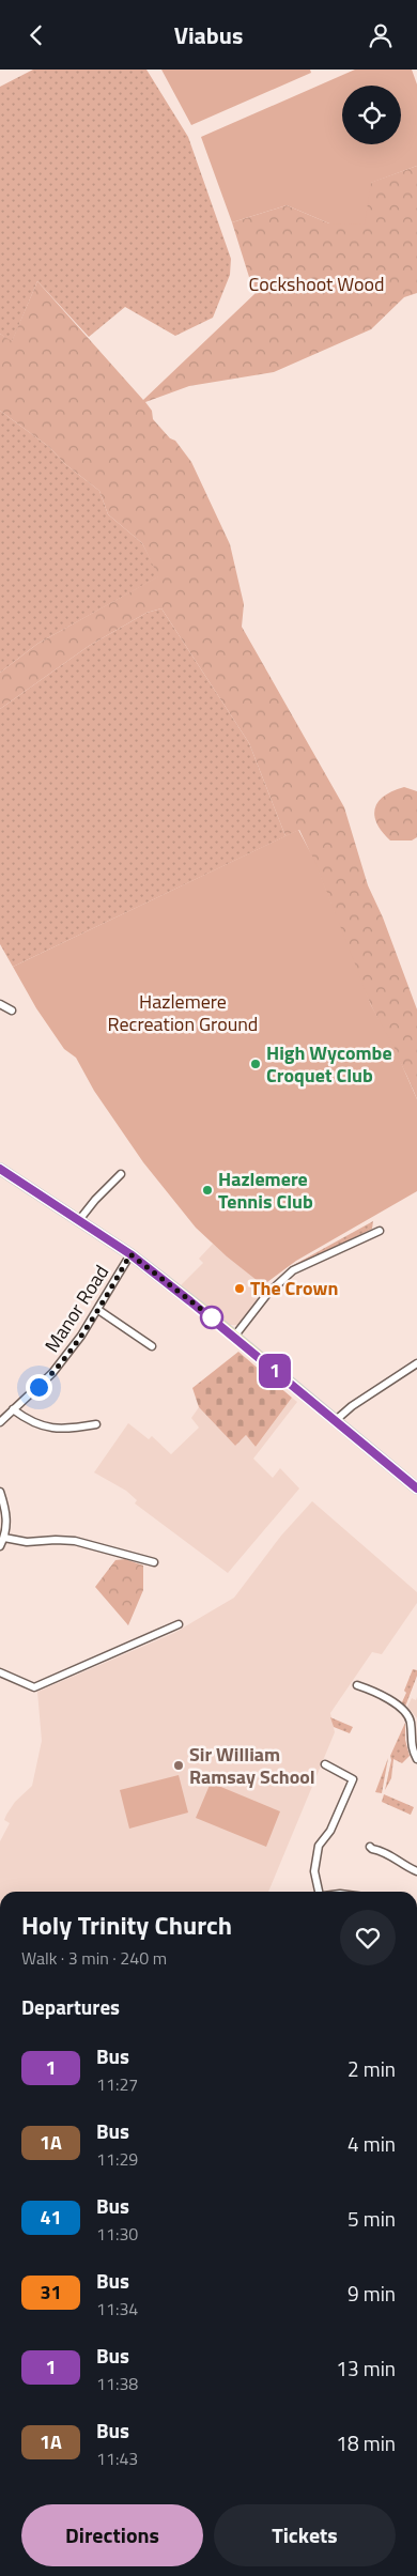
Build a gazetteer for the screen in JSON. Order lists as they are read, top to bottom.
{
  "streets": {
    "street": ["Manor Road"]
  },
  "parks": ["Cockshoot Wood", "Hazlemere Recreation Ground"],
  "places": [
    "High Wycombe Croquet Club",
    "Hazlemere Tennis Club",
    "The Crown",
    "Sir William Ramsay School"
  ],
  "lines": ["bus line 1"],
  "page": {
    "header": "Viabus",
    "on_map": "1",
    "heading": [
      ["Holy Trinity Church", "Walk · 3 min · 240 m"],
      "Departures"
    ],
    "list": [
      {
        "mark": "1",
        "name": "Bus",
        "note": "11:27",
        "value": "2 min"
      },
      {
        "mark": "1A",
        "name": "Bus",
        "note": "11:29",
        "value": "4 min"
      },
      {
        "mark": "41",
        "name": "Bus",
        "note": "11:30",
        "value": "5 min"
      },
      {
        "mark": "31",
        "name": "Bus",
        "note": "11:34",
        "value": "9 min"
      },
      {
        "mark": "1",
        "name": "Bus",
        "note": "11:38",
        "value": "13 min"
      },
      {
        "mark": "1A",
        "name": "Bus",
        "note": "11:43",
        "value": "18 min"
      }
    ],
    "buttons": ["Directions", "Tickets"]
  }
}
